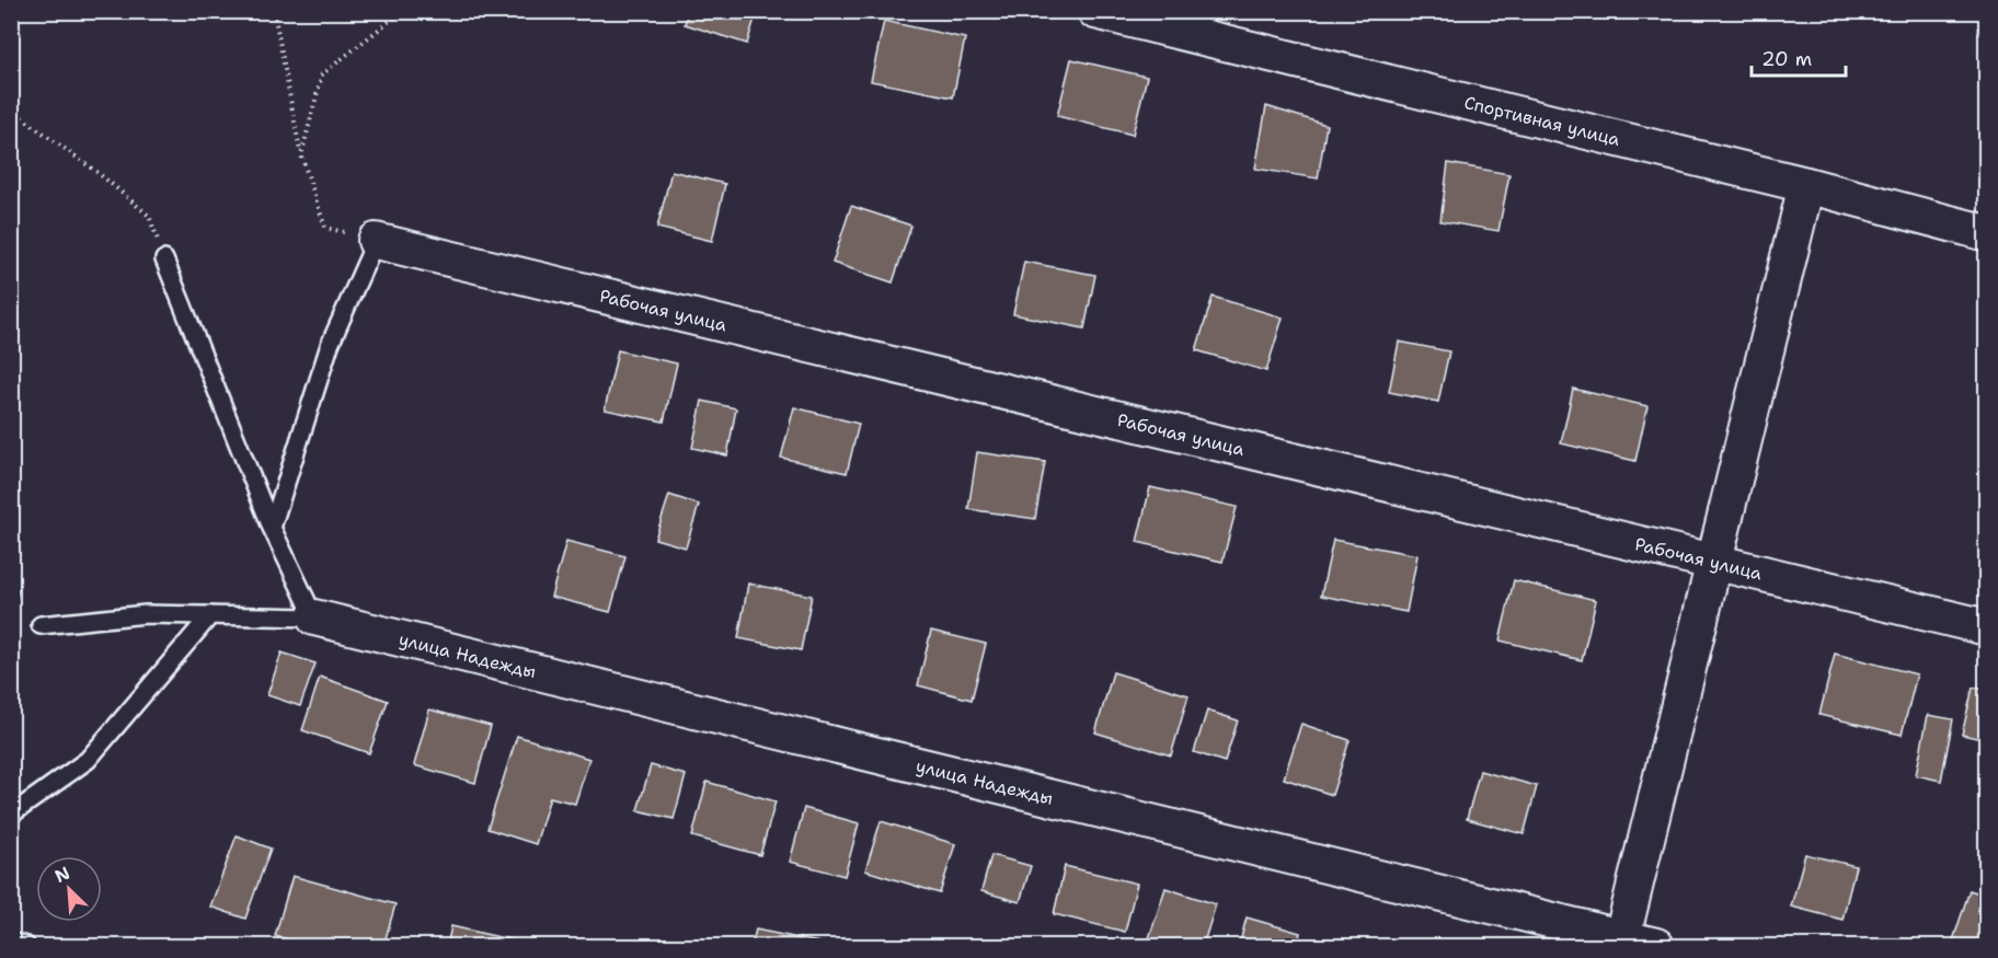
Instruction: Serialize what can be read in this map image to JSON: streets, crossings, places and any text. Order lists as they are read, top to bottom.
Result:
{
  "streets": {
    "street": ["Спортивная улица", "Рабочая улица", "улица Надежды"]
  },
  "scale_bar": "20 m",
  "north": "top left"
}
